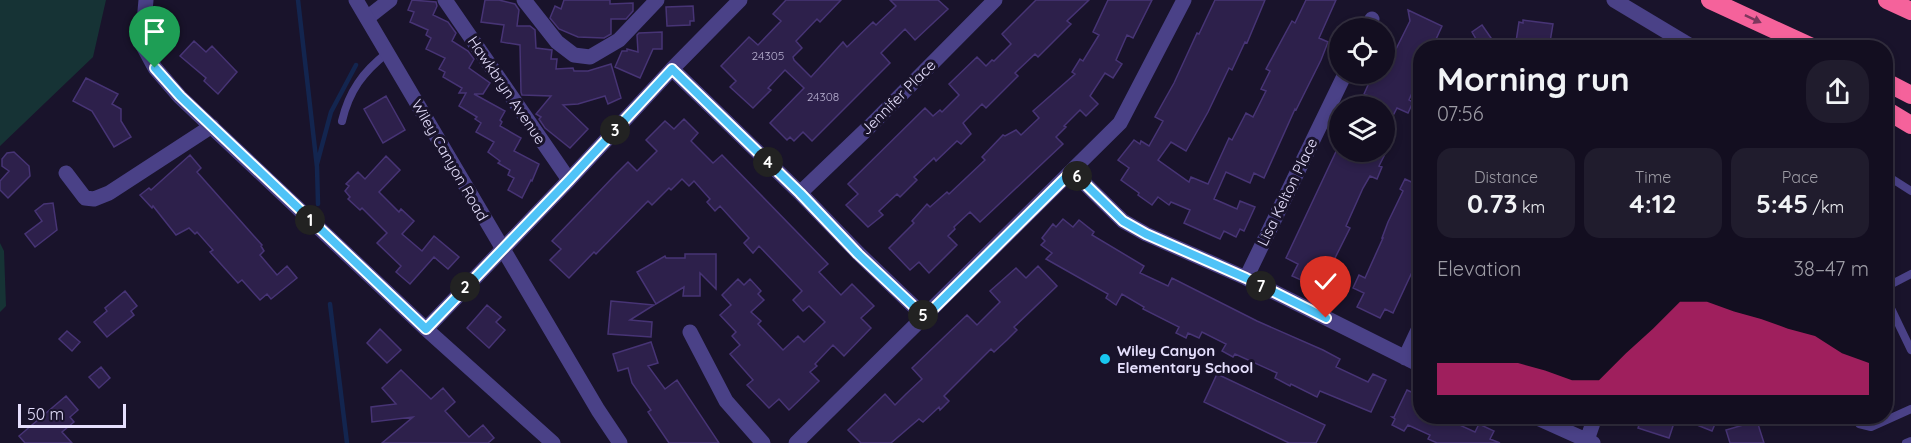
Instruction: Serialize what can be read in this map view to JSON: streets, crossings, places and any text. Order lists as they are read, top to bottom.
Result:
{
  "streets": {
    "street": [
      "Hawkbryn Avenue",
      "Jennifer Place",
      "Wiley Canyon Road",
      "Lisa Kelton Place"
    ]
  },
  "places": ["Wiley Canyon Elementary School"],
  "house_numbers": ["24305", "24308"],
  "scale_bar": "50 m",
  "page": {
    "heading": ["Morning run", "07:56"],
    "pins": [
      "3",
      "4",
      "6",
      "1",
      "7",
      "2",
      "5"
    ],
    "stats": [
      ["Distance", "0.73 km"],
      ["Time", "4:12"],
      ["Pace", "5:45 /km"]
    ],
    "chart": ["Elevation", "38–47 m"],
    "scale": "50 m"
  }
}
